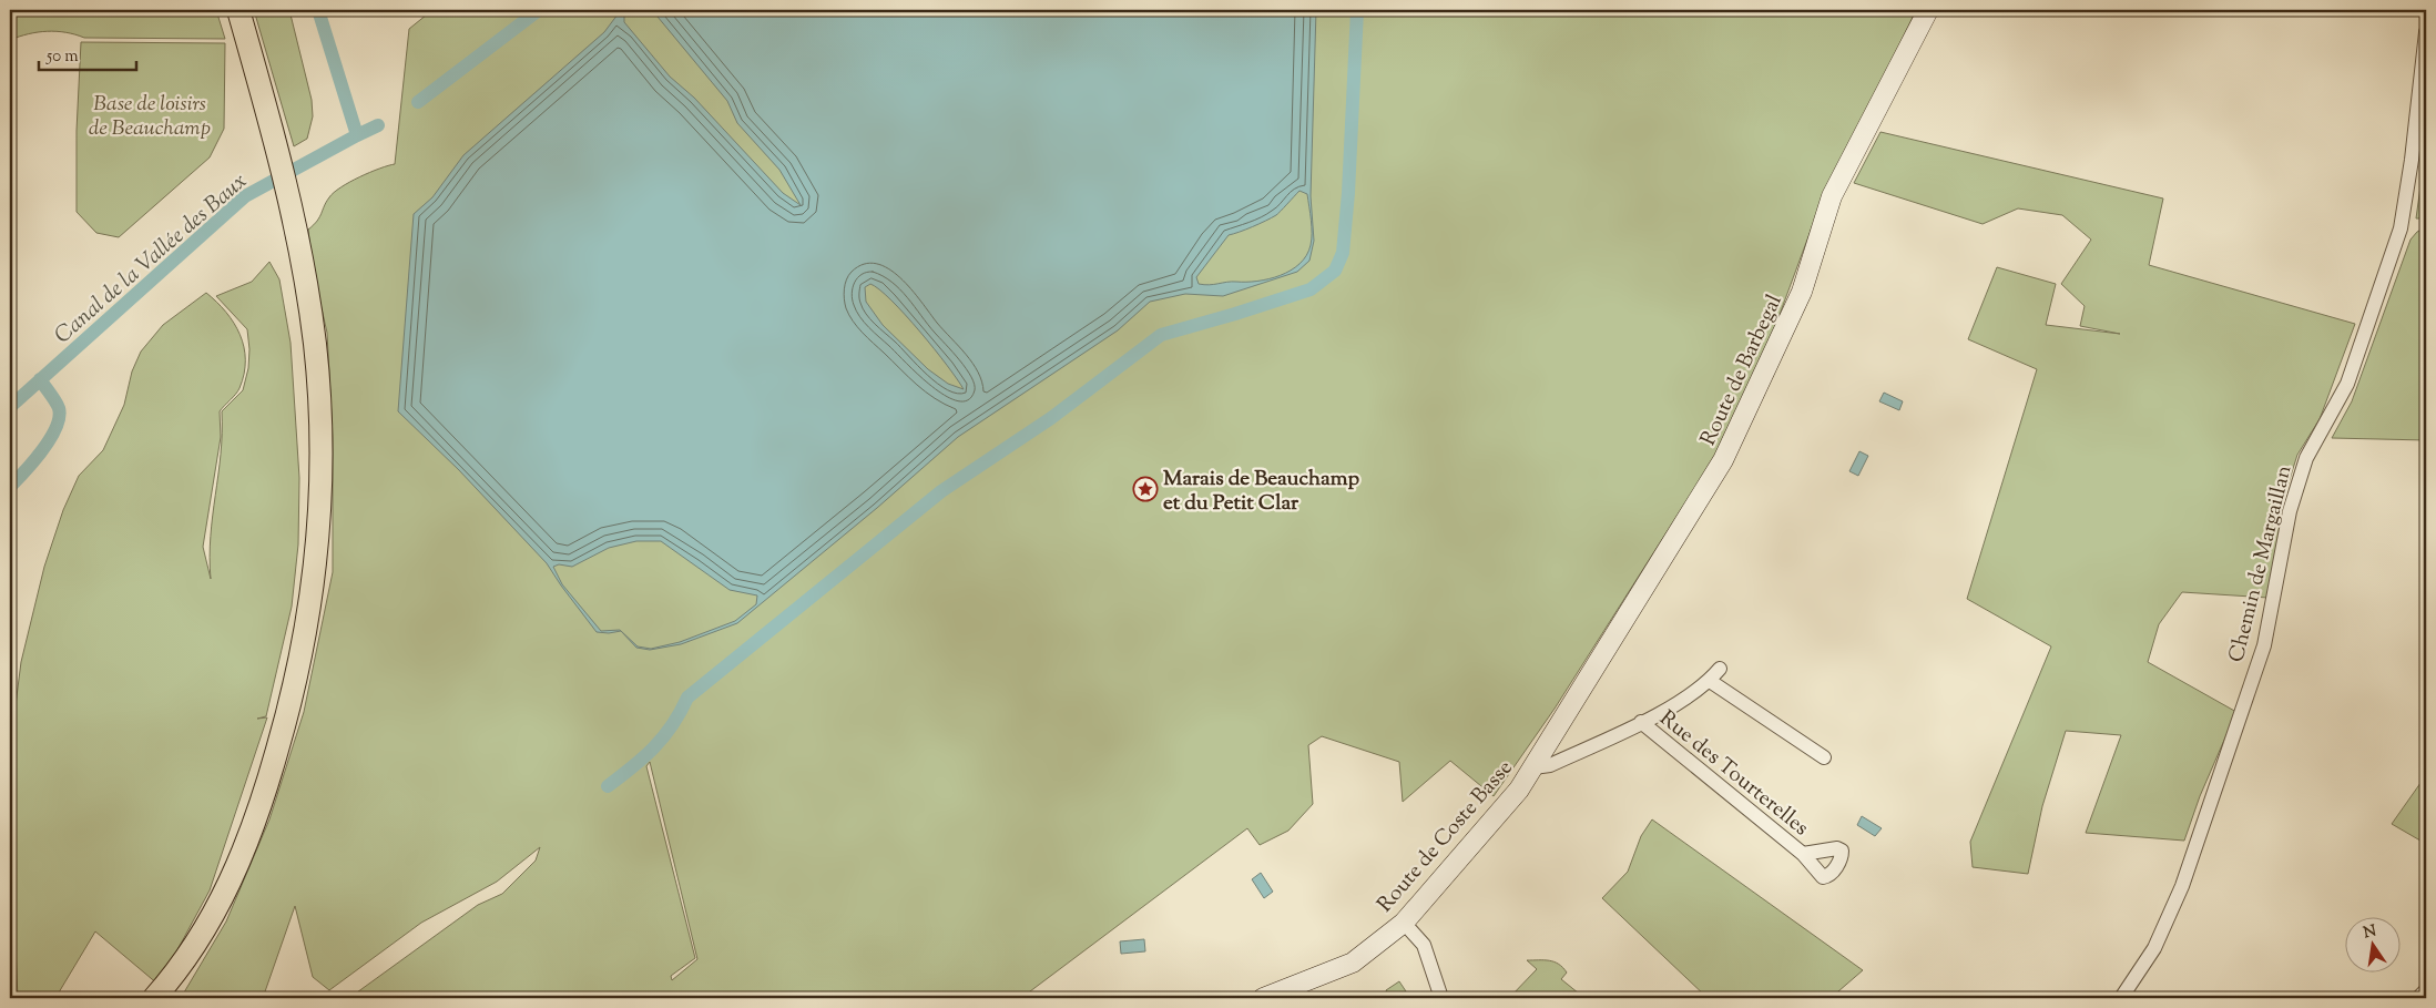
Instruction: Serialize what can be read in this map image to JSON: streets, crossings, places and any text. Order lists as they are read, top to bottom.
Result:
{
  "streets": {
    "street": [
      "Route de Barbegal",
      "Chemin de Margaillan",
      "Rue des Tourterelles",
      "Route de Coste Basse"
    ]
  },
  "crossings": [
    ["Route de Barbegal", "Route de Coste Basse"]
  ],
  "water": ["Canal de la Vallée des Baux"],
  "parks": ["Base de loisirs de Beauchamp"],
  "places": {
    "place": ["Marais de Beauchamp et du Petit Clar"]
  },
  "scale_bar": "50 m",
  "north": "top"
}
